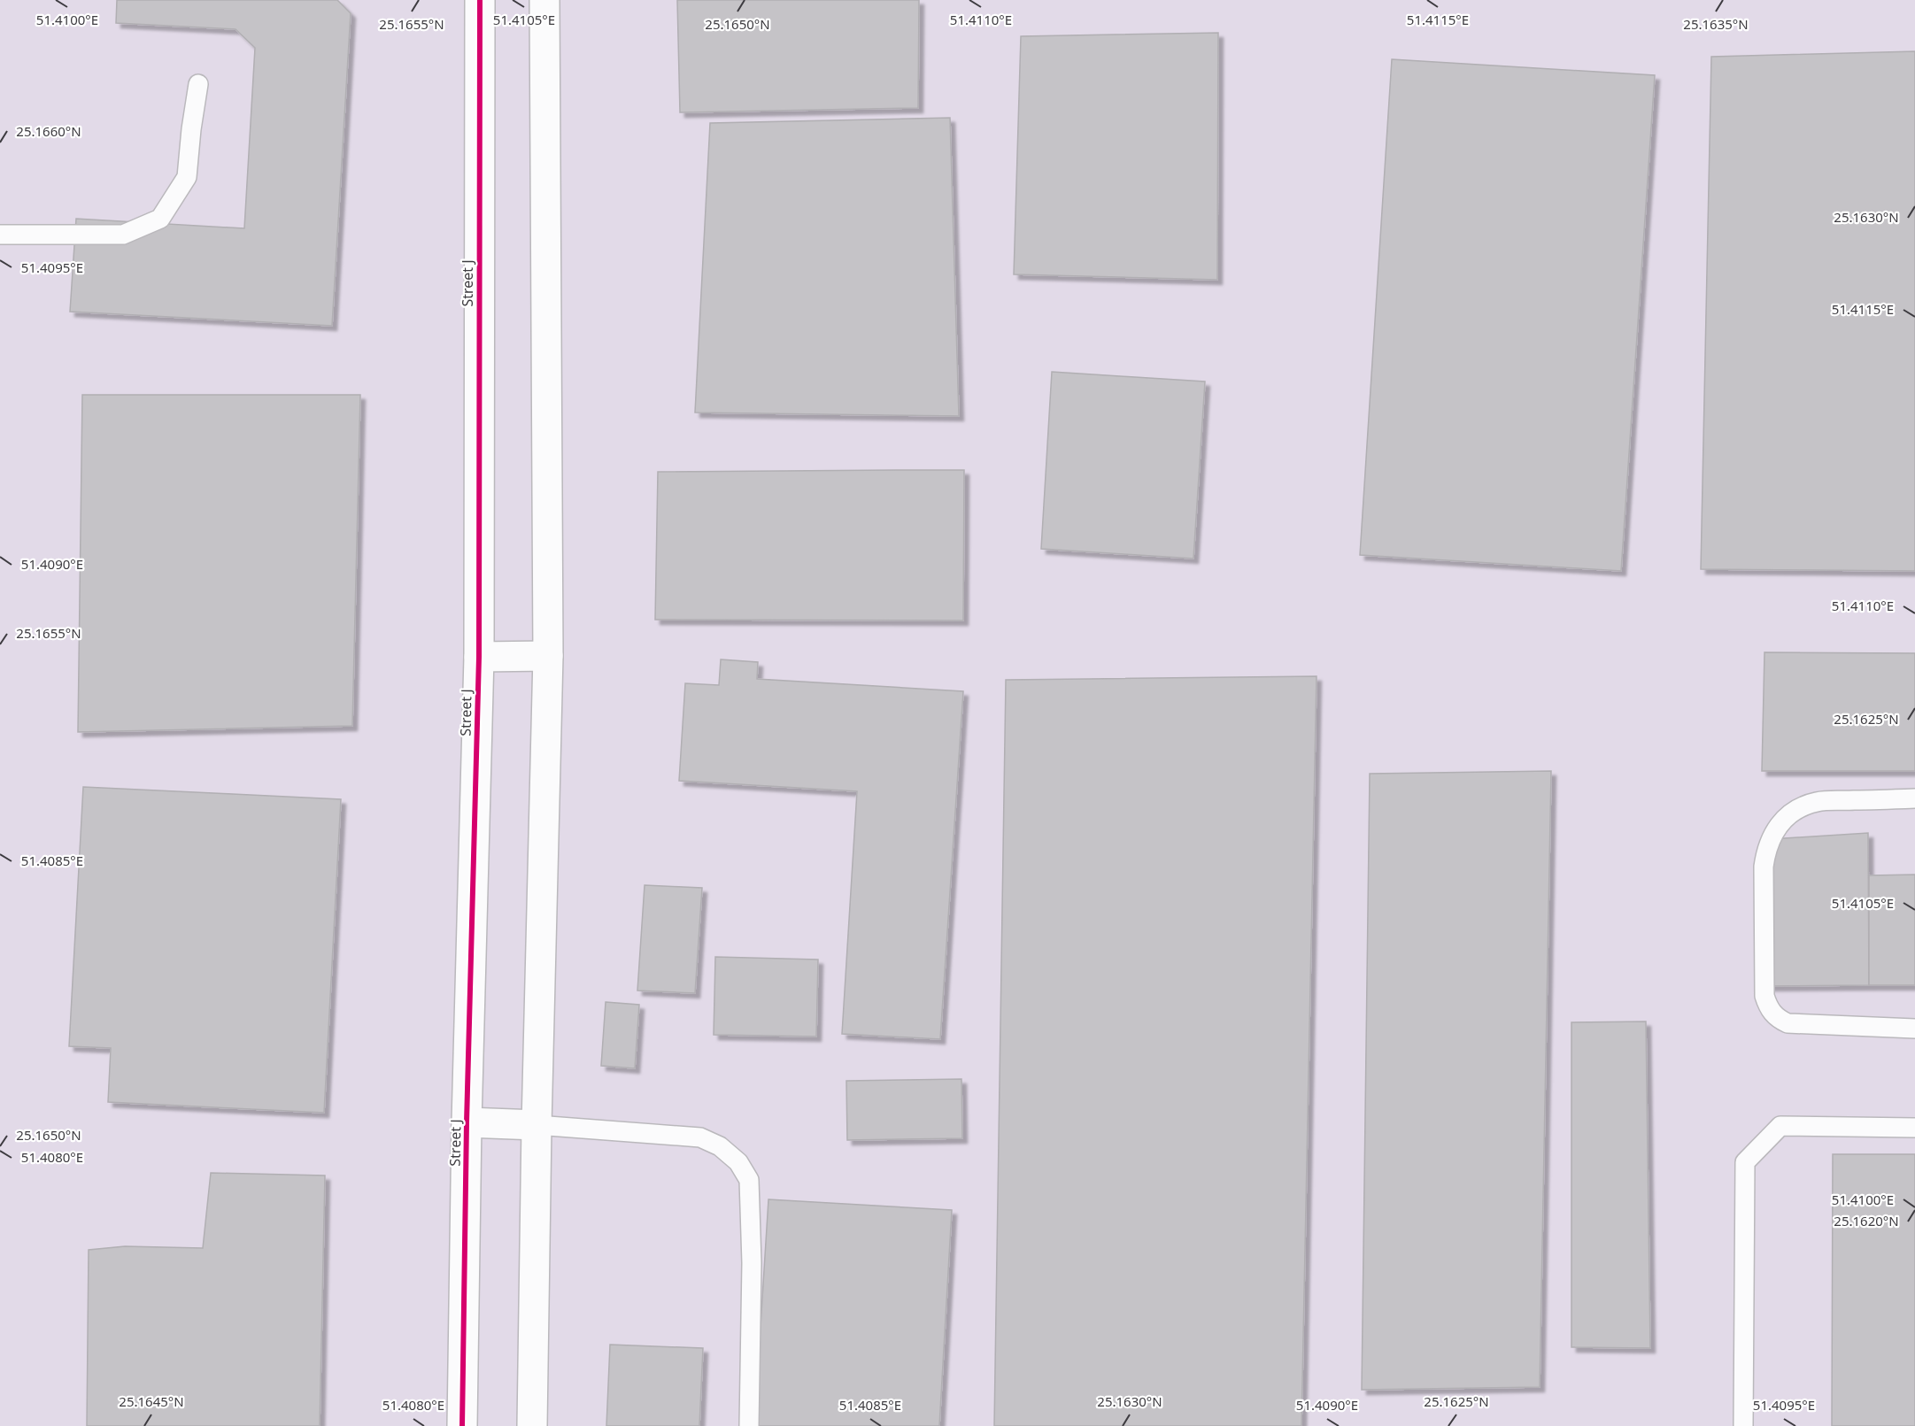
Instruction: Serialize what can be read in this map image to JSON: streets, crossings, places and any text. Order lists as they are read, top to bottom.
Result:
{
  "streets": {
    "street": ["Street J"]
  },
  "coordinates": [
    "51.4100°E",
    "51.4105°E",
    "51.4110°E",
    "51.4115°E",
    "25.1655°N",
    "25.1650°N",
    "25.1635°N",
    "25.1660°N",
    "25.1630°N",
    "51.4095°E",
    "51.4090°E",
    "25.1625°N",
    "51.4085°E",
    "51.4080°E",
    "25.1620°N",
    "25.1645°N"
  ]
}
